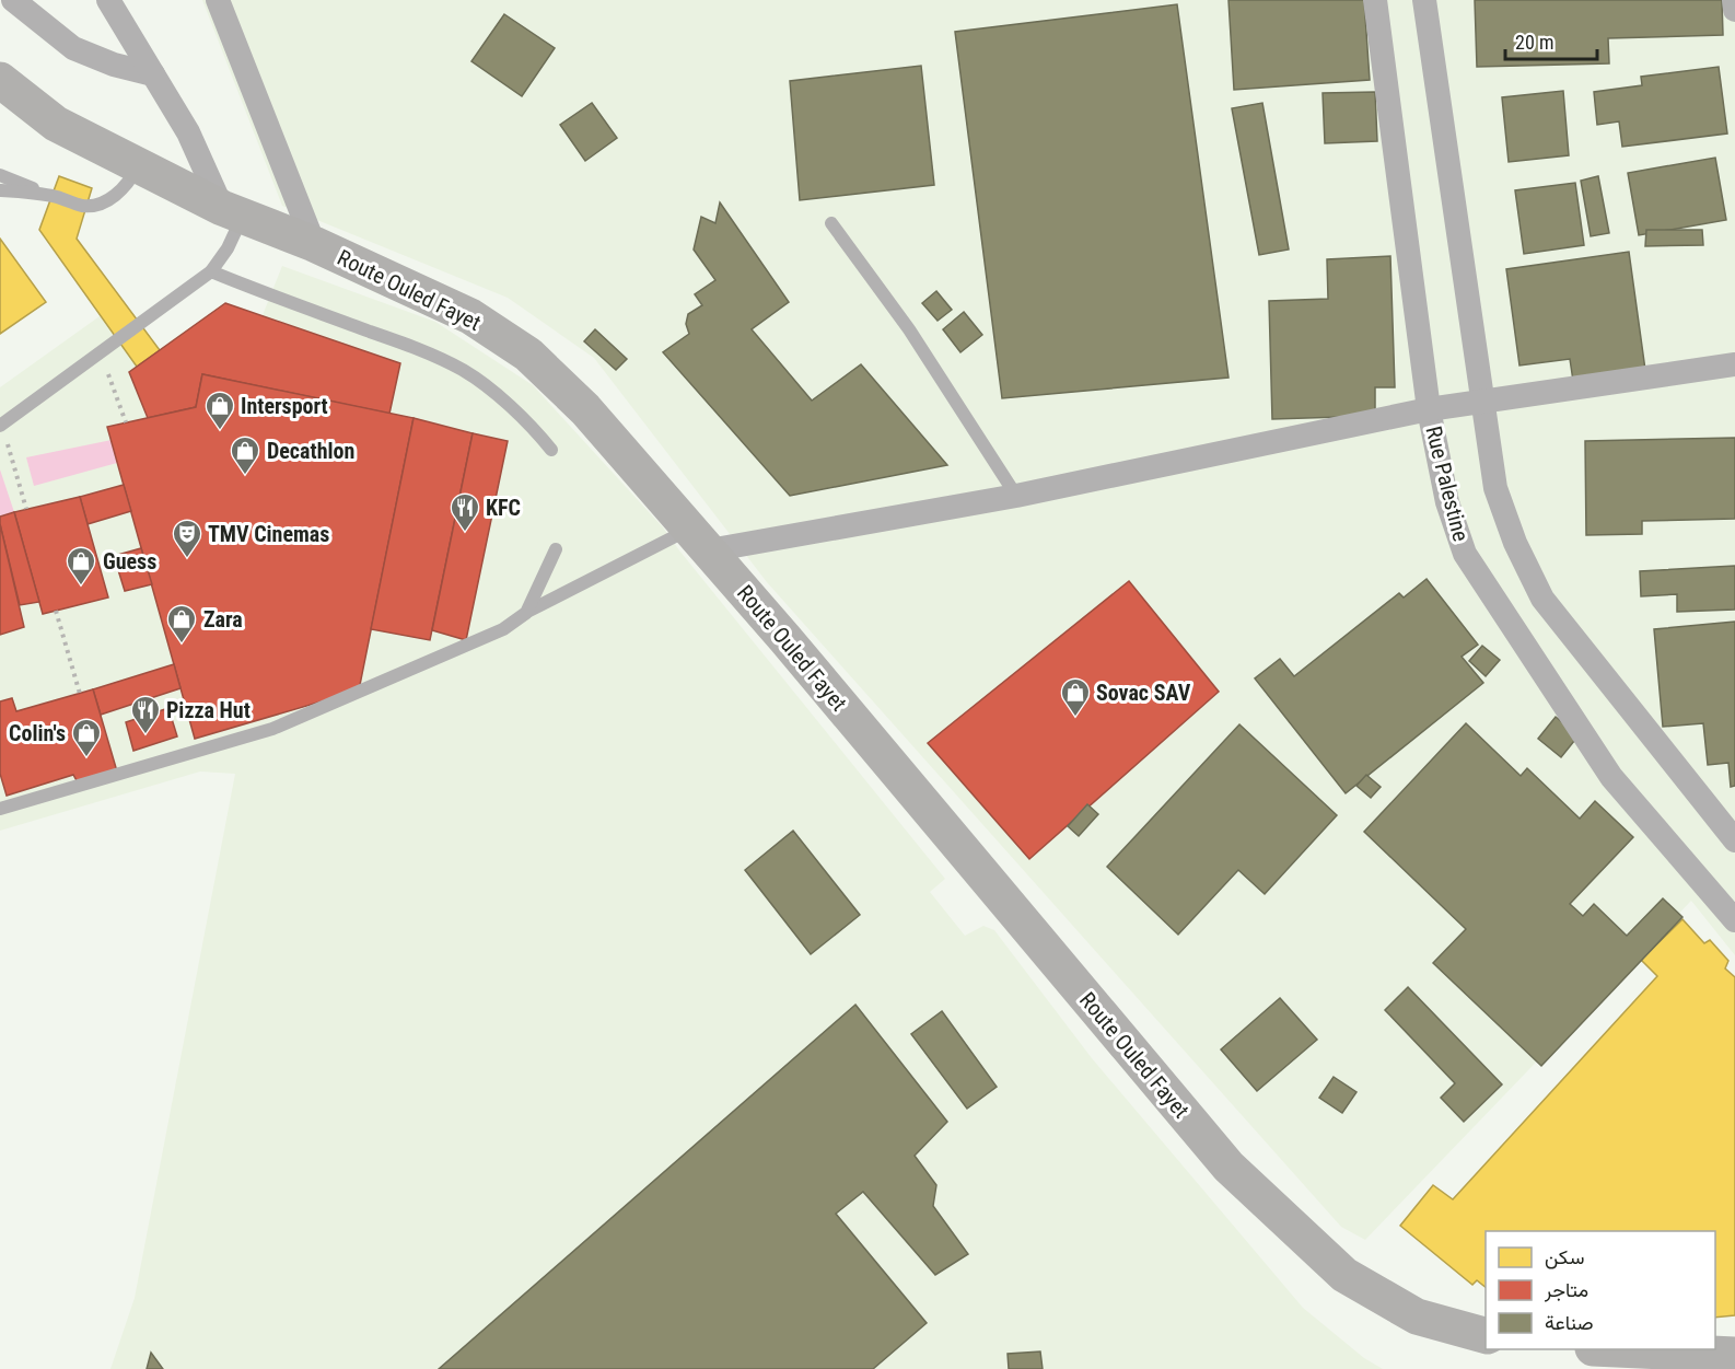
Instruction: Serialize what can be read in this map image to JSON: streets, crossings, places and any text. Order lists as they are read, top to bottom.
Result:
{
  "streets": {
    "main road": ["Route Ouled Fayet"],
    "street": ["Rue Palestine"]
  },
  "places": {
    "shop": [
      "Intersport",
      "Decathlon",
      "Guess",
      "Zara",
      "Sovac SAV",
      "Colin's"
    ],
    "restaurant": ["KFC", "Pizza Hut"],
    "theatre": ["TMV Cinemas"]
  },
  "legend": ["سكن", "متاجر", "صناعة"],
  "scale_bar": "20 m"
}
